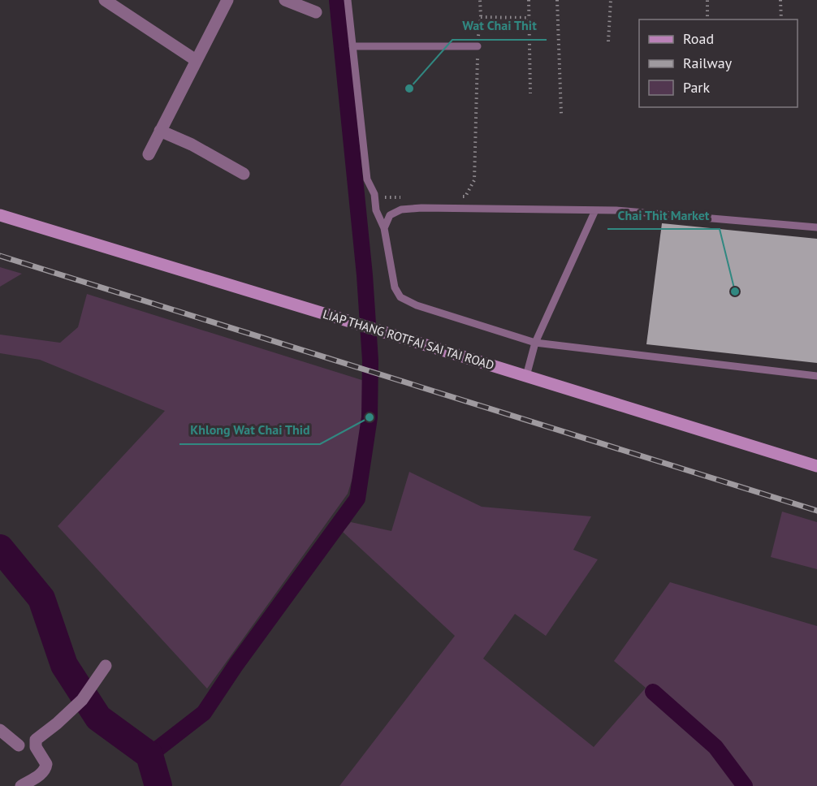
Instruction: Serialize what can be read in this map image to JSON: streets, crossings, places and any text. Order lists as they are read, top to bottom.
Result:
{
  "streets": {
    "main road": ["LIAP THANG ROTFAI SAI TAI ROAD"]
  },
  "places": ["Wat Chai Thit", "Chai Thit Market", "Khlong Wat Chai Thid"],
  "legend": ["Road", "Railway", "Park"]
}
